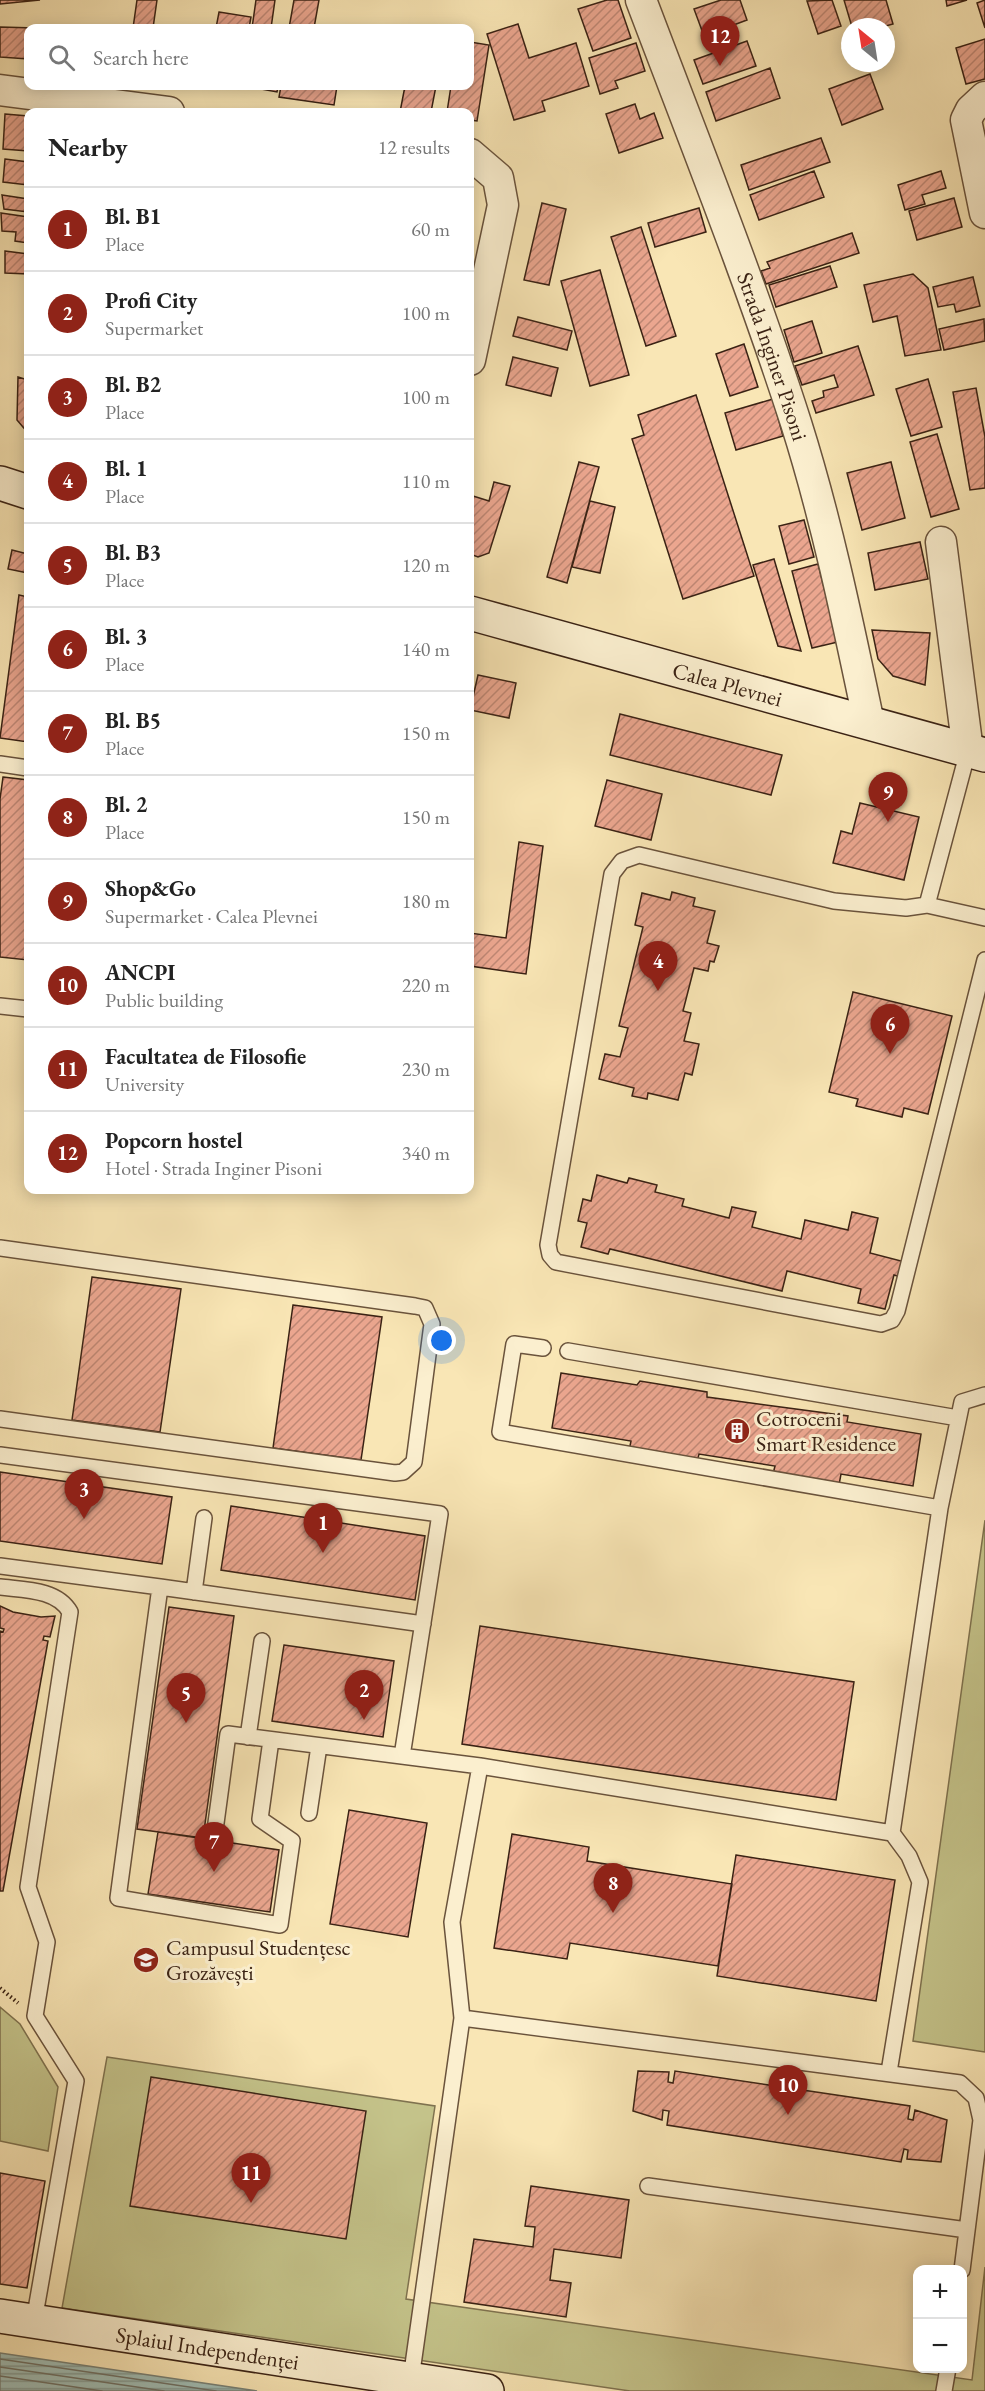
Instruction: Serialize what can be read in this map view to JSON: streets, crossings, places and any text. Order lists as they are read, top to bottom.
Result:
{
  "streets": {
    "main road": ["Calea Plevnei", "Splaiul Independenței"],
    "street": ["Strada Inginer Pisoni"]
  },
  "crossings": [
    ["Strada Inginer Pisoni", "Calea Plevnei"]
  ],
  "places": {
    "building": ["Cotroceni Smart Residence"],
    "school or university": ["Campusul Studențesc Grozăvești"]
  },
  "north": "top left",
  "page": {
    "pins": [
      "12",
      "9",
      "4",
      "6",
      "3",
      "1",
      "2",
      "5",
      "7",
      "8",
      "10",
      "11"
    ],
    "search": "Search here",
    "heading": ["Nearby", "12 results"],
    "list": [
      {
        "mark": "1",
        "name": "Bl. B1",
        "note": "Place",
        "value": "60 m"
      },
      {
        "mark": "2",
        "name": "Profi City",
        "note": "Supermarket",
        "value": "100 m"
      },
      {
        "mark": "3",
        "name": "Bl. B2",
        "note": "Place",
        "value": "100 m"
      },
      {
        "mark": "4",
        "name": "Bl. 1",
        "note": "Place",
        "value": "110 m"
      },
      {
        "mark": "5",
        "name": "Bl. B3",
        "note": "Place",
        "value": "120 m"
      },
      {
        "mark": "6",
        "name": "Bl. 3",
        "note": "Place",
        "value": "140 m"
      },
      {
        "mark": "7",
        "name": "Bl. B5",
        "note": "Place",
        "value": "150 m"
      },
      {
        "mark": "8",
        "name": "Bl. 2",
        "note": "Place",
        "value": "150 m"
      },
      {
        "mark": "9",
        "name": "Shop&Go",
        "note": "Supermarket · Calea Plevnei",
        "value": "180 m"
      },
      {
        "mark": "10",
        "name": "ANCPI",
        "note": "Public building",
        "value": "220 m"
      },
      {
        "mark": "11",
        "name": "Facultatea de Filosofie",
        "note": "University",
        "value": "230 m"
      },
      {
        "mark": "12",
        "name": "Popcorn hostel",
        "note": "Hotel · Strada Inginer Pisoni",
        "value": "340 m"
      }
    ],
    "map_buttons": ["+", "−"]
  }
}
